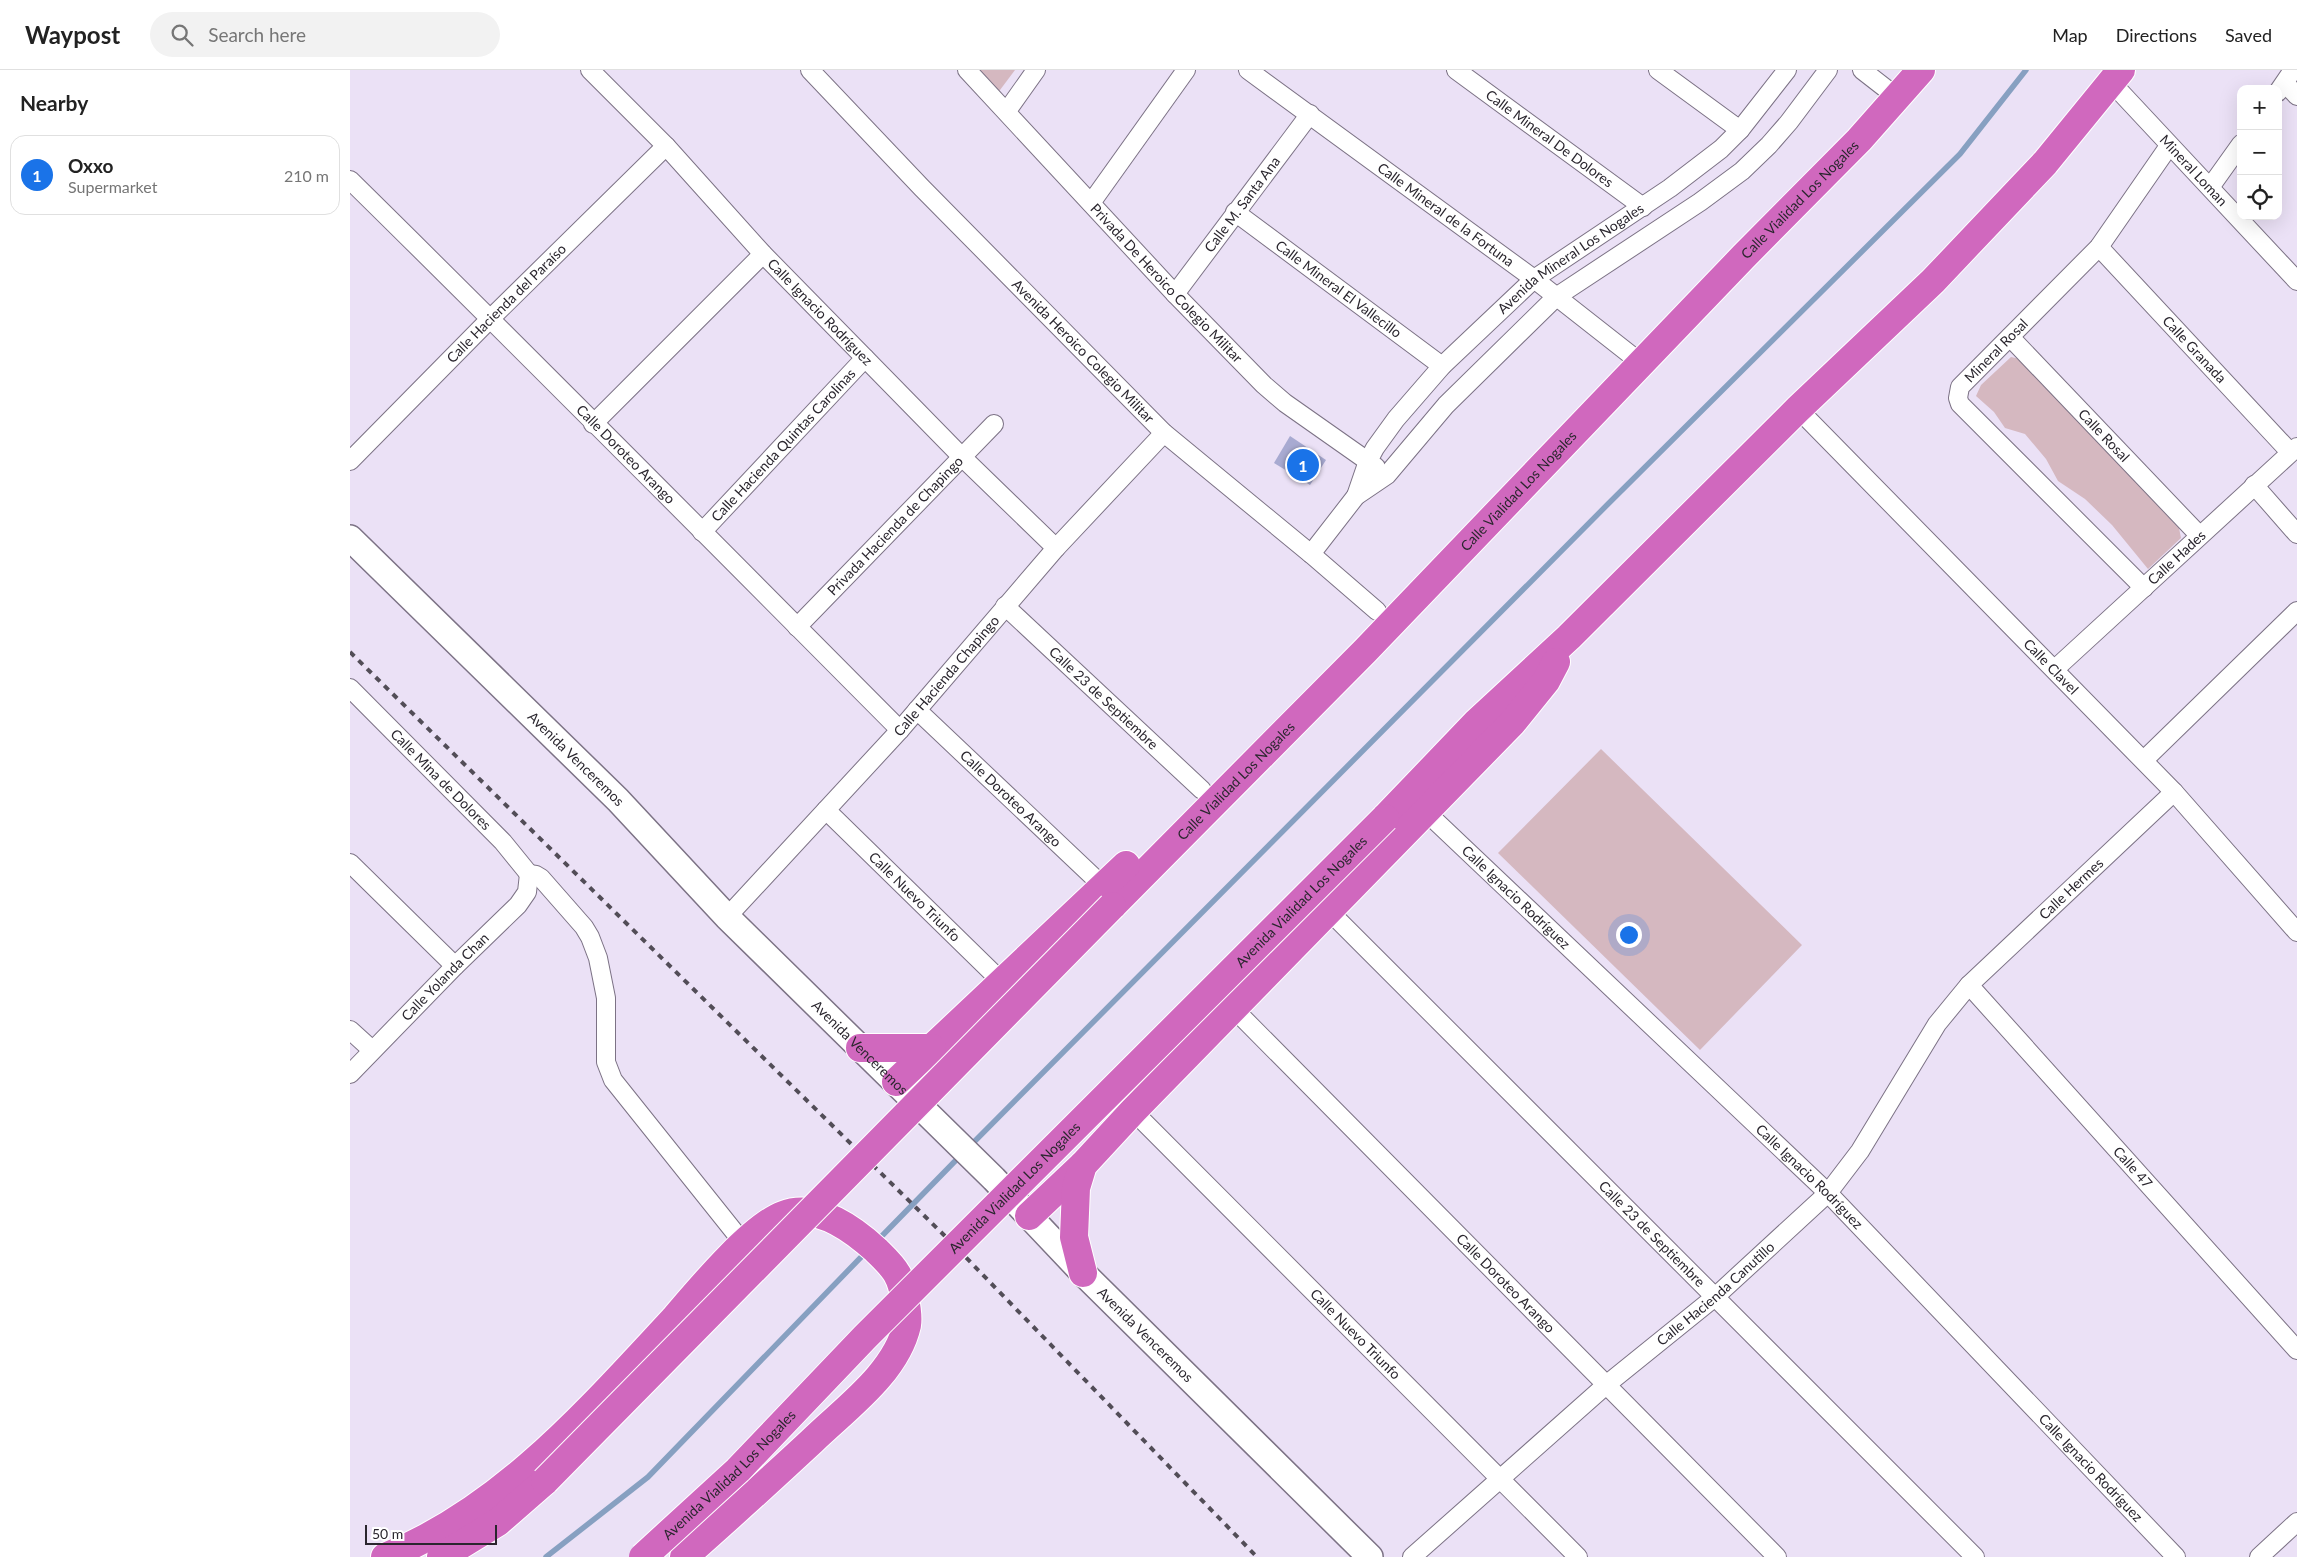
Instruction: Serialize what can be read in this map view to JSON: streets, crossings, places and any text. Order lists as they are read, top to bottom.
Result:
{
  "streets": {
    "highway": ["Calle Vialidad Los Nogales", "Avenida Vialidad Los Nogales"],
    "street": [
      "Calle Mineral De Dolores",
      "Mineral Loman",
      "Calle M. Santa Ana",
      "Calle Mineral de la Fortuna",
      "Avenida Mineral Los Nogales",
      "Privada De Heroico Colegio Militar",
      "Calle Mineral El Vallecillo",
      "Calle Hacienda del Paraíso",
      "Calle Ignacio Rodríguez",
      "Calle Granada",
      "Avenida Heroico Colegio Militar",
      "Mineral Rosal",
      "Calle Rosal",
      "Calle Hacienda Quintas Carolinas",
      "Calle Doroteo Arango",
      "Privada Hacienda de Chapingo",
      "Calle Hades",
      "Calle Clavel",
      "Calle Hacienda Chapingo",
      "Calle 23 de Septiembre",
      "Avenida Venceremos",
      "Calle Mina de Dolores",
      "Calle Hermes",
      "Calle Nuevo Triunfo",
      "Calle Yolanda Chan",
      "Calle 47",
      "Calle Hacienda Canutillo"
    ]
  },
  "crossings": [
    ["Calle Mineral De Dolores", "Avenida Mineral Los Nogales"],
    ["Mineral Loman", "Mineral Rosal"],
    ["Calle Vialidad Los Nogales", "Calle Mineral de la Fortuna"],
    ["Calle Vialidad Los Nogales", "Calle Doroteo Arango"],
    ["Calle M. Santa Ana", "Calle Mineral de la Fortuna"],
    ["Calle M. Santa Ana", "Privada De Heroico Colegio Militar"],
    ["Calle M. Santa Ana", "Calle Mineral El Vallecillo"],
    ["Calle Mineral de la Fortuna", "Avenida Mineral Los Nogales"],
    ["Avenida Mineral Los Nogales", "Privada De Heroico Colegio Militar"],
    ["Avenida Mineral Los Nogales", "Calle Mineral El Vallecillo"],
    ["Calle Hacienda del Paraíso", "Calle Ignacio Rodríguez"],
    ["Calle Hacienda del Paraíso", "Calle Doroteo Arango"],
    ["Calle Ignacio Rodríguez", "Calle Hacienda Quintas Carolinas"],
    ["Calle Ignacio Rodríguez", "Privada Hacienda de Chapingo"],
    ["Calle Ignacio Rodríguez", "Calle Hacienda Chapingo"],
    ["Calle Ignacio Rodríguez", "Calle Hacienda Canutillo"],
    ["Calle Granada", "Mineral Rosal"],
    ["Calle Granada", "Calle Hades"],
    ["Avenida Heroico Colegio Militar", "Calle Hacienda Chapingo"],
    ["Mineral Rosal", "Calle Rosal"],
    ["Mineral Rosal", "Calle Hades"],
    ["Calle Rosal", "Calle Hades"],
    ["Calle Hacienda Quintas Carolinas", "Calle Doroteo Arango"],
    ["Calle Doroteo Arango", "Privada Hacienda de Chapingo"],
    ["Calle Doroteo Arango", "Calle Hacienda Chapingo"],
    ["Calle Doroteo Arango", "Calle Hacienda Canutillo"],
    ["Calle Hades", "Calle Clavel"],
    ["Calle Clavel", "Calle Hermes"],
    ["Calle Hacienda Chapingo", "Calle 23 de Septiembre"],
    ["Calle Hacienda Chapingo", "Avenida Venceremos"],
    ["Calle Hacienda Chapingo", "Calle Nuevo Triunfo"],
    ["Calle 23 de Septiembre", "Calle Hacienda Canutillo"],
    ["Calle Mina de Dolores", "Calle Yolanda Chan"],
    ["Calle Hermes", "Calle 47"],
    ["Calle Hermes", "Calle Hacienda Canutillo"],
    ["Calle Nuevo Triunfo", "Calle Hacienda Canutillo"],
    ["Calle 47", "Calle Hacienda Canutillo"]
  ],
  "scale_bar": "50 m",
  "page": {
    "header": "Waypost",
    "search": "Search here",
    "nav": ["Map", "Directions", "Saved"],
    "heading": "Nearby",
    "map_buttons": ["+", "−"],
    "list": [
      {
        "mark": "1",
        "name": "Oxxo",
        "note": "Supermarket",
        "value": "210 m"
      }
    ],
    "pins": "1",
    "scale": "50 m"
  }
}
